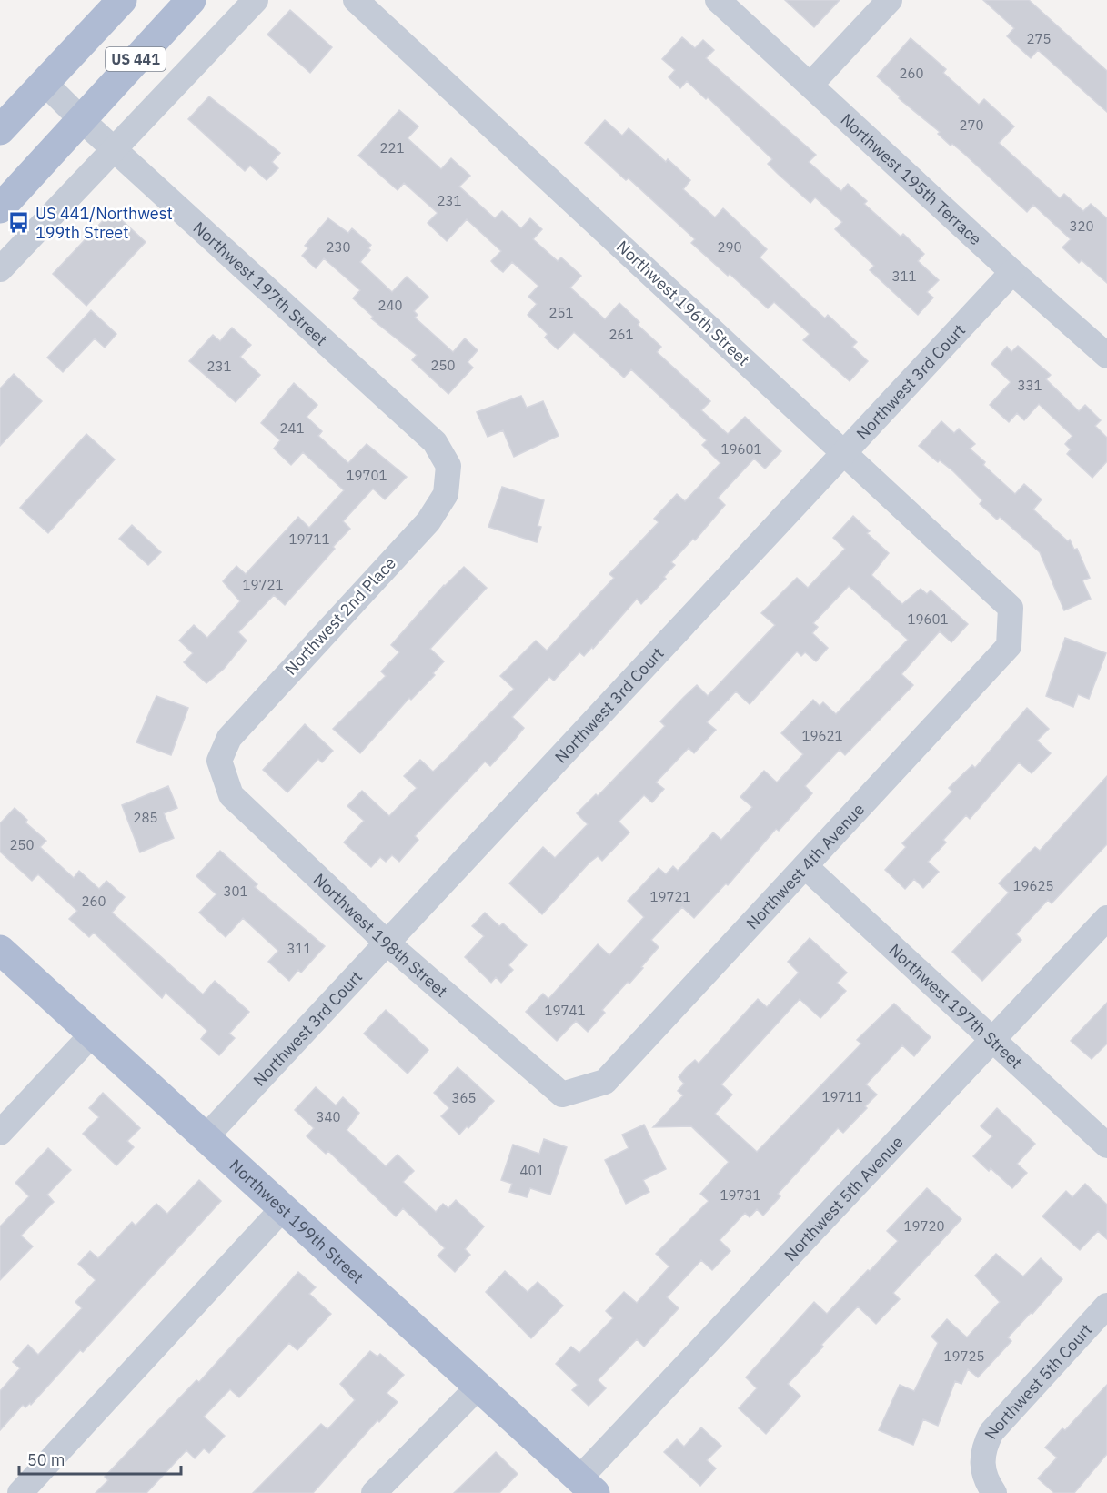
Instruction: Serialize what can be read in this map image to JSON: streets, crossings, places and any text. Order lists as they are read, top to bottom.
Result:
{
  "streets": {
    "main road": ["US 441", "Northwest 199th Street"],
    "street": [
      "Northwest 195th Terrace",
      "Northwest 197th Street",
      "Northwest 196th Street",
      "Northwest 3rd Court",
      "Northwest 2nd Place",
      "Northwest 4th Avenue",
      "Northwest 198th Street",
      "Northwest 5th Avenue",
      "Northwest 5th Court"
    ]
  },
  "crossings": [
    ["US 441", "Northwest 197th Street"],
    ["Northwest 195th Terrace", "Northwest 3rd Court"],
    ["Northwest 197th Street", "Northwest 2nd Place"],
    ["Northwest 197th Street", "Northwest 4th Avenue"],
    ["Northwest 197th Street", "Northwest 5th Avenue"],
    ["Northwest 196th Street", "Northwest 3rd Court"],
    ["Northwest 196th Street", "Northwest 4th Avenue"],
    ["Northwest 3rd Court", "Northwest 198th Street"],
    ["Northwest 3rd Court", "Northwest 199th Street"],
    ["Northwest 2nd Place", "Northwest 198th Street"],
    ["Northwest 4th Avenue", "Northwest 198th Street"],
    ["Northwest 5th Avenue", "Northwest 199th Street"]
  ],
  "places": {
    "bus stop": ["US 441/Northwest 199th Street"]
  },
  "house_numbers": [
    "275",
    "260",
    "270",
    "221",
    "231",
    "320",
    "230",
    "290",
    "311",
    "240",
    "251",
    "261",
    "250",
    "231",
    "331",
    "241",
    "19601",
    "19701",
    "19711",
    "19721",
    "19601",
    "19621",
    "285",
    "250",
    "19625",
    "301",
    "19721",
    "260",
    "311",
    "19741",
    "19711",
    "365",
    "340",
    "401",
    "19731",
    "19720",
    "19725"
  ],
  "scale_bar": "50 m"
}
